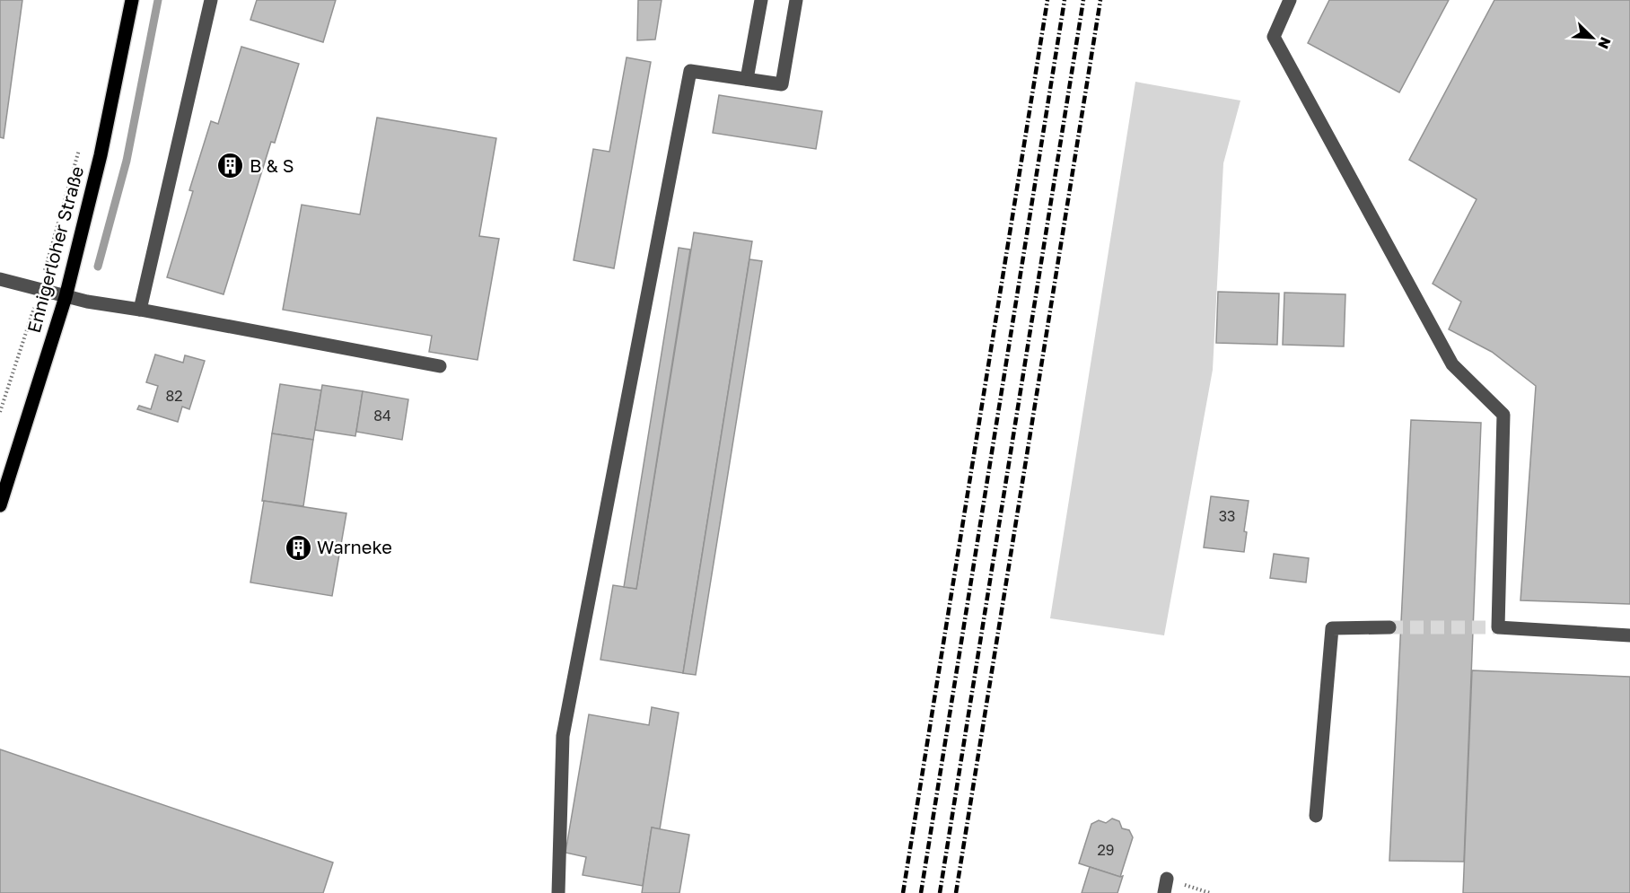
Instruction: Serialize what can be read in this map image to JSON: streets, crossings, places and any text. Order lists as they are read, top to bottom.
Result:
{
  "streets": {
    "main road": ["Ennigerloher Straße"]
  },
  "places": {
    "building": ["B & S", "Warneke"]
  },
  "house_numbers": [
    "82",
    "84",
    "33",
    "29"
  ],
  "north": "bottom right"
}
